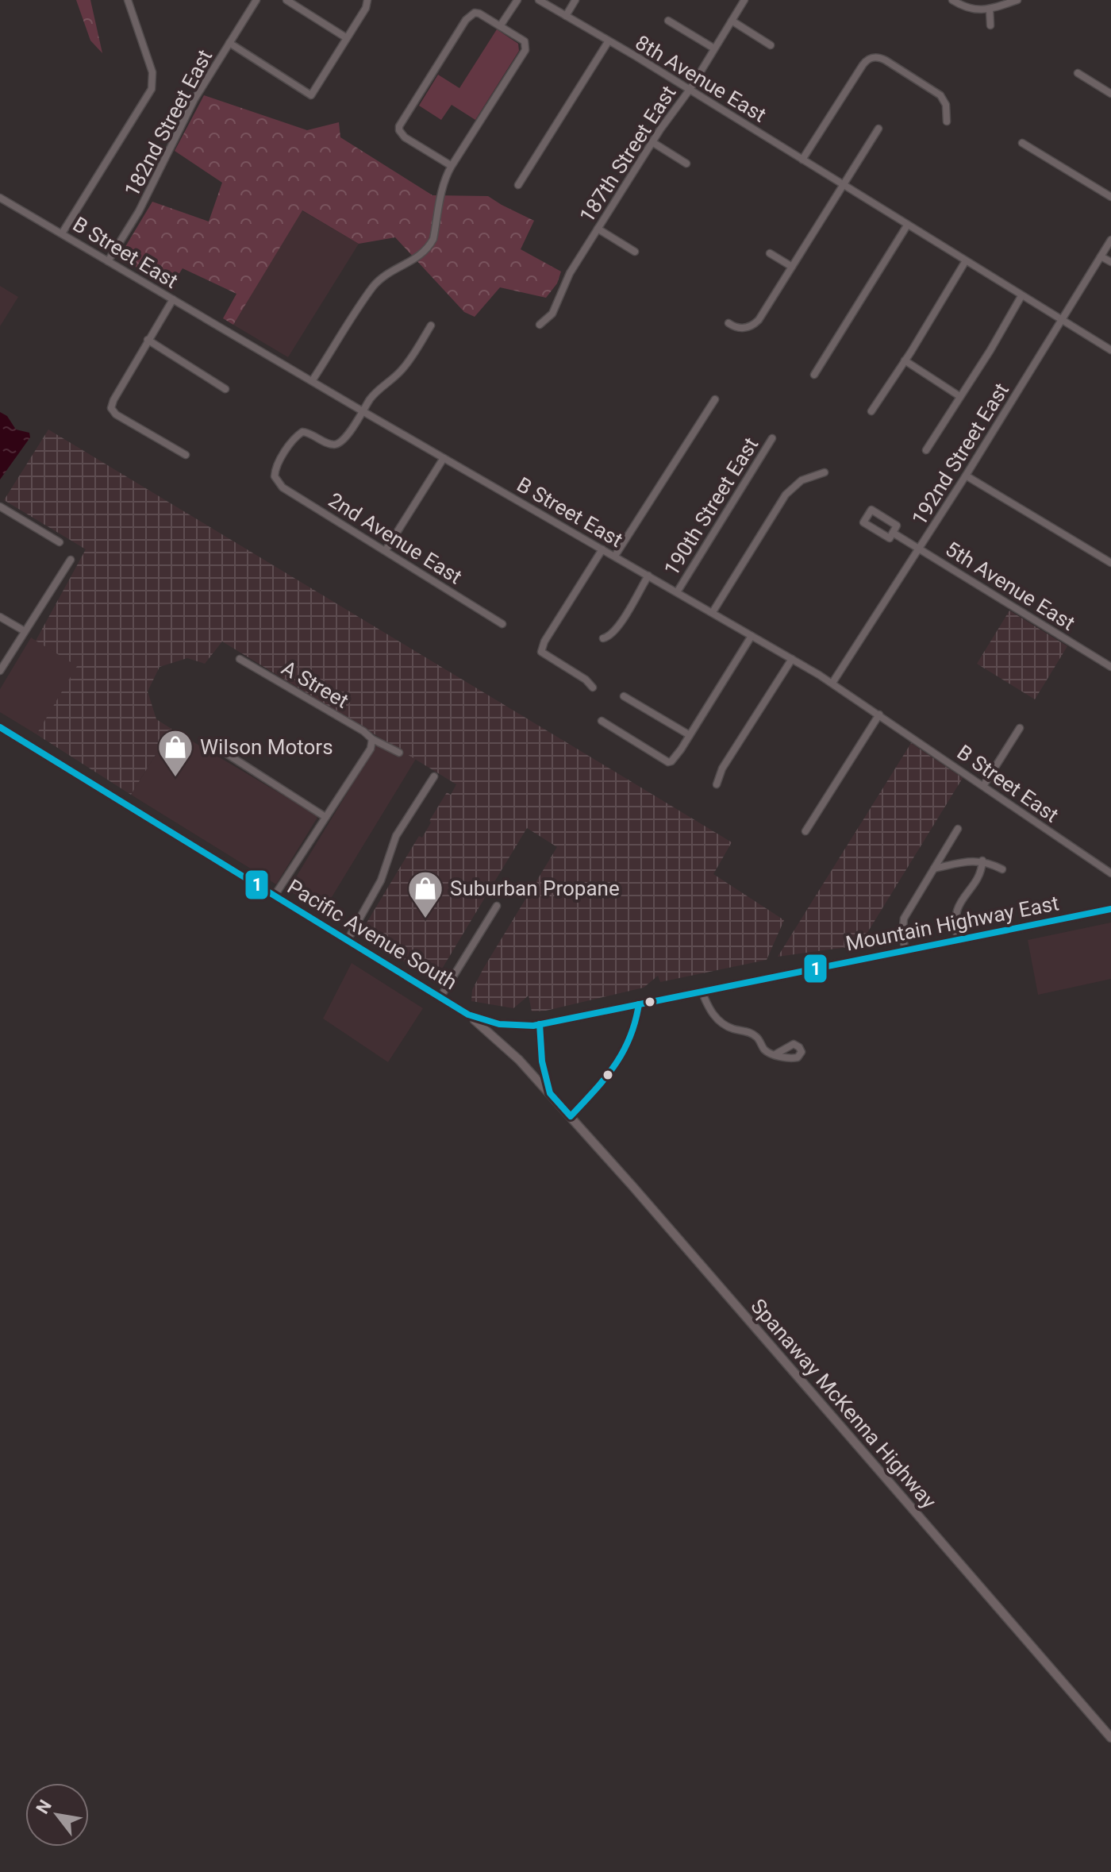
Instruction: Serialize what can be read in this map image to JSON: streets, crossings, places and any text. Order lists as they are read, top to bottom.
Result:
{
  "streets": {
    "main road": ["Mountain Highway East", "Pacific Avenue South", "Spanaway McKenna Highway"],
    "street": [
      "8th Avenue East",
      "182nd Street East",
      "187th Street East",
      "B Street East",
      "192nd Street East",
      "190th Street East",
      "2nd Avenue East",
      "5th Avenue East",
      "A Street"
    ]
  },
  "crossings": [
    ["8th Avenue East", "187th Street East"],
    ["8th Avenue East", "192nd Street East"],
    ["182nd Street East", "B Street East"],
    ["B Street East", "192nd Street East"],
    ["B Street East", "190th Street East"],
    ["B Street East", "2nd Avenue East"],
    ["192nd Street East", "5th Avenue East"],
    ["Mountain Highway East", "Pacific Avenue South"],
    ["Mountain Highway East", "Spanaway McKenna Highway"],
    ["Pacific Avenue South", "Spanaway McKenna Highway"]
  ],
  "places": {
    "shop": ["Wilson Motors", "Suburban Propane"]
  },
  "lines": ["transit line 1"],
  "north": "top left"
}
